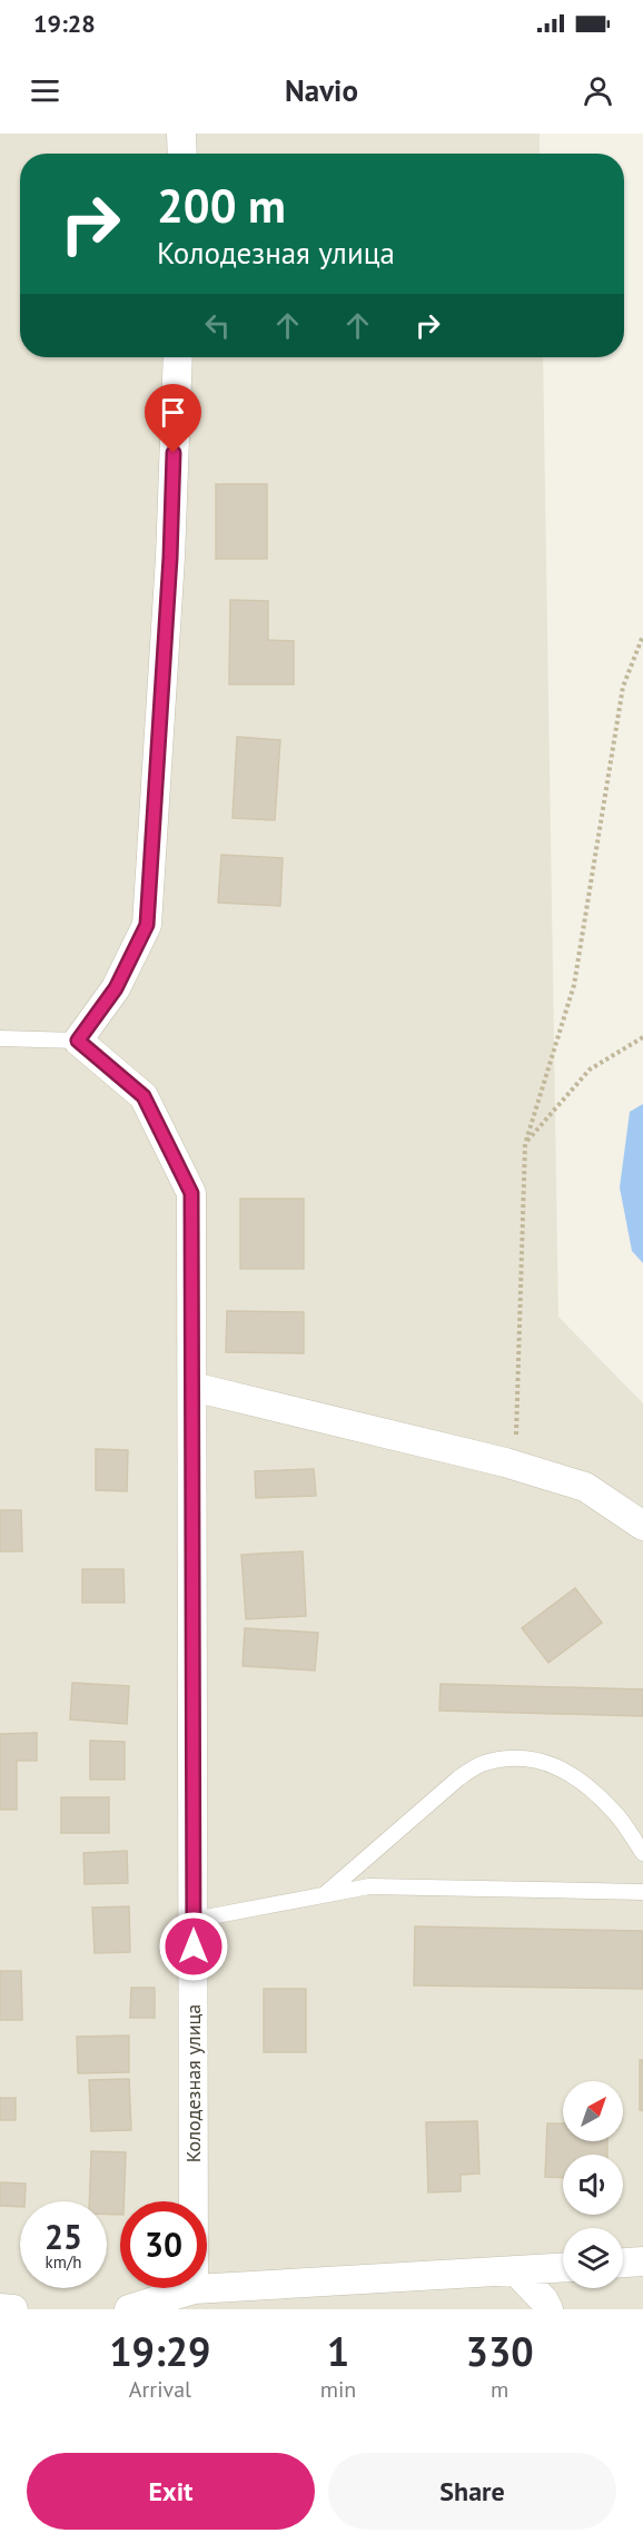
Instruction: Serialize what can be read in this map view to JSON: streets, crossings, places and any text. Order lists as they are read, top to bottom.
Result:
{
  "streets": {
    "street": ["Колодезная улица"]
  },
  "north": "top right",
  "page": {
    "status": "19:28",
    "header": "Navio",
    "turn": ["200 m", "Колодезная улица"],
    "speed": "25 km/h",
    "limit": "30",
    "eta": [
      "19:29",
      "Arrival",
      "1",
      "min",
      "330",
      "m"
    ],
    "buttons": ["Exit", "Share"]
  }
}
